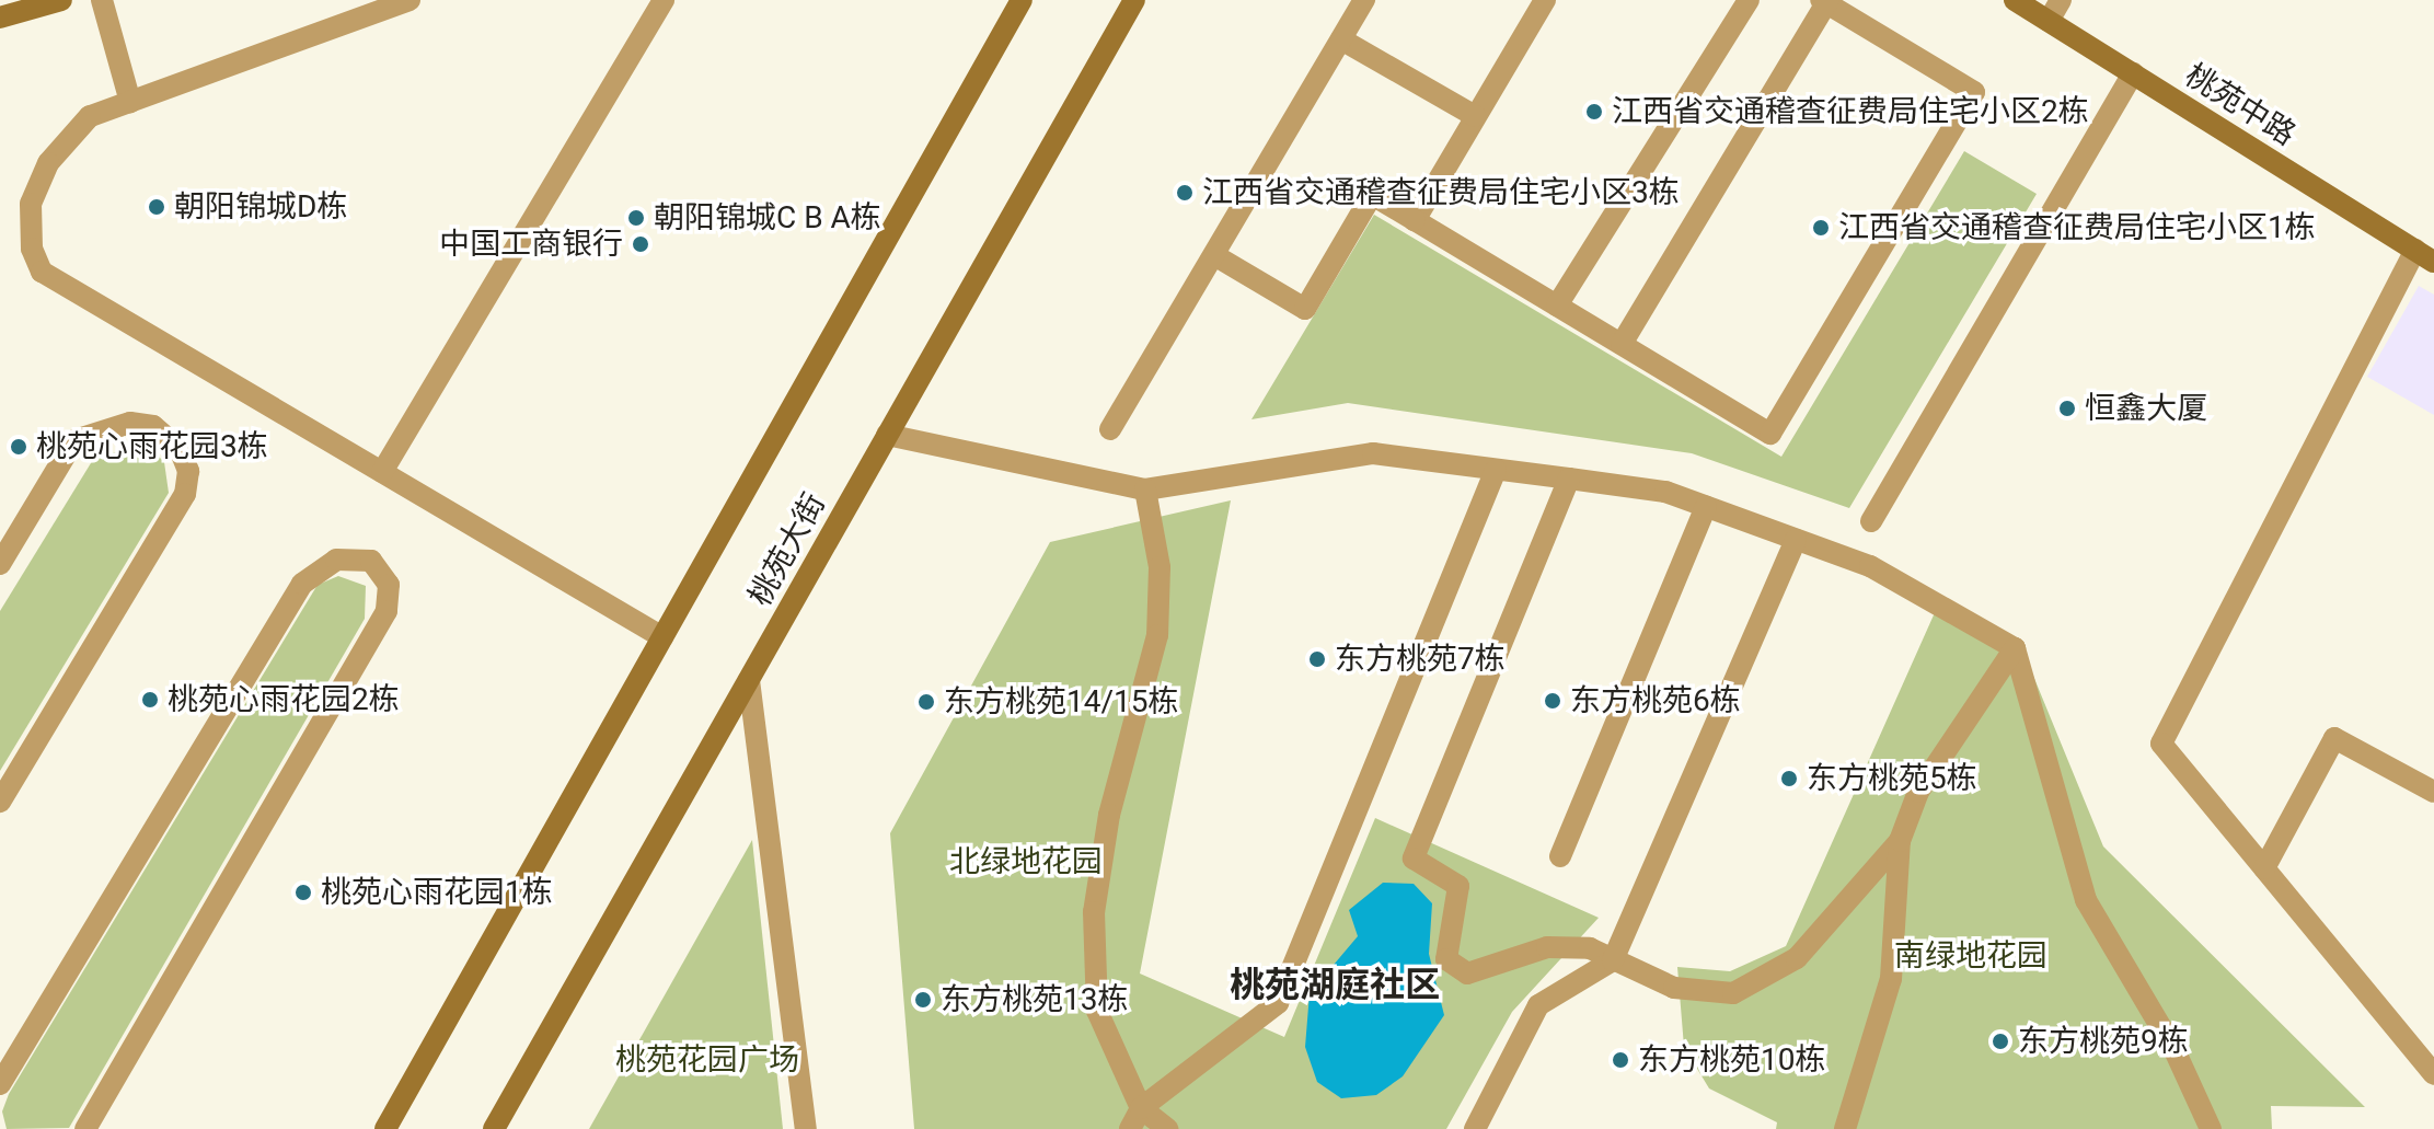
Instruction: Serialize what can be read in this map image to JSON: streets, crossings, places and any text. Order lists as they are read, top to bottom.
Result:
{
  "streets": {
    "main road": ["桃苑中路", "桃苑大街"]
  },
  "districts": ["桃苑湖庭社区"],
  "parks": ["北绿地花园", "南绿地花园", "桃苑花园广场"],
  "places": [
    "江西省交通稽查征费局住宅小区2栋",
    "江西省交通稽查征费局住宅小区3栋",
    "朝阳锦城D栋",
    "朝阳锦城C B A栋",
    "江西省交通稽查征费局住宅小区1栋",
    "中国工商银行",
    "恒鑫大厦",
    "桃苑心雨花园3栋",
    "东方桃苑7栋",
    "桃苑心雨花园2栋",
    "东方桃苑6栋",
    "东方桃苑14/15栋",
    "东方桃苑5栋",
    "桃苑心雨花园1栋",
    "东方桃苑13栋",
    "东方桃苑9栋",
    "东方桃苑10栋"
  ]
}
